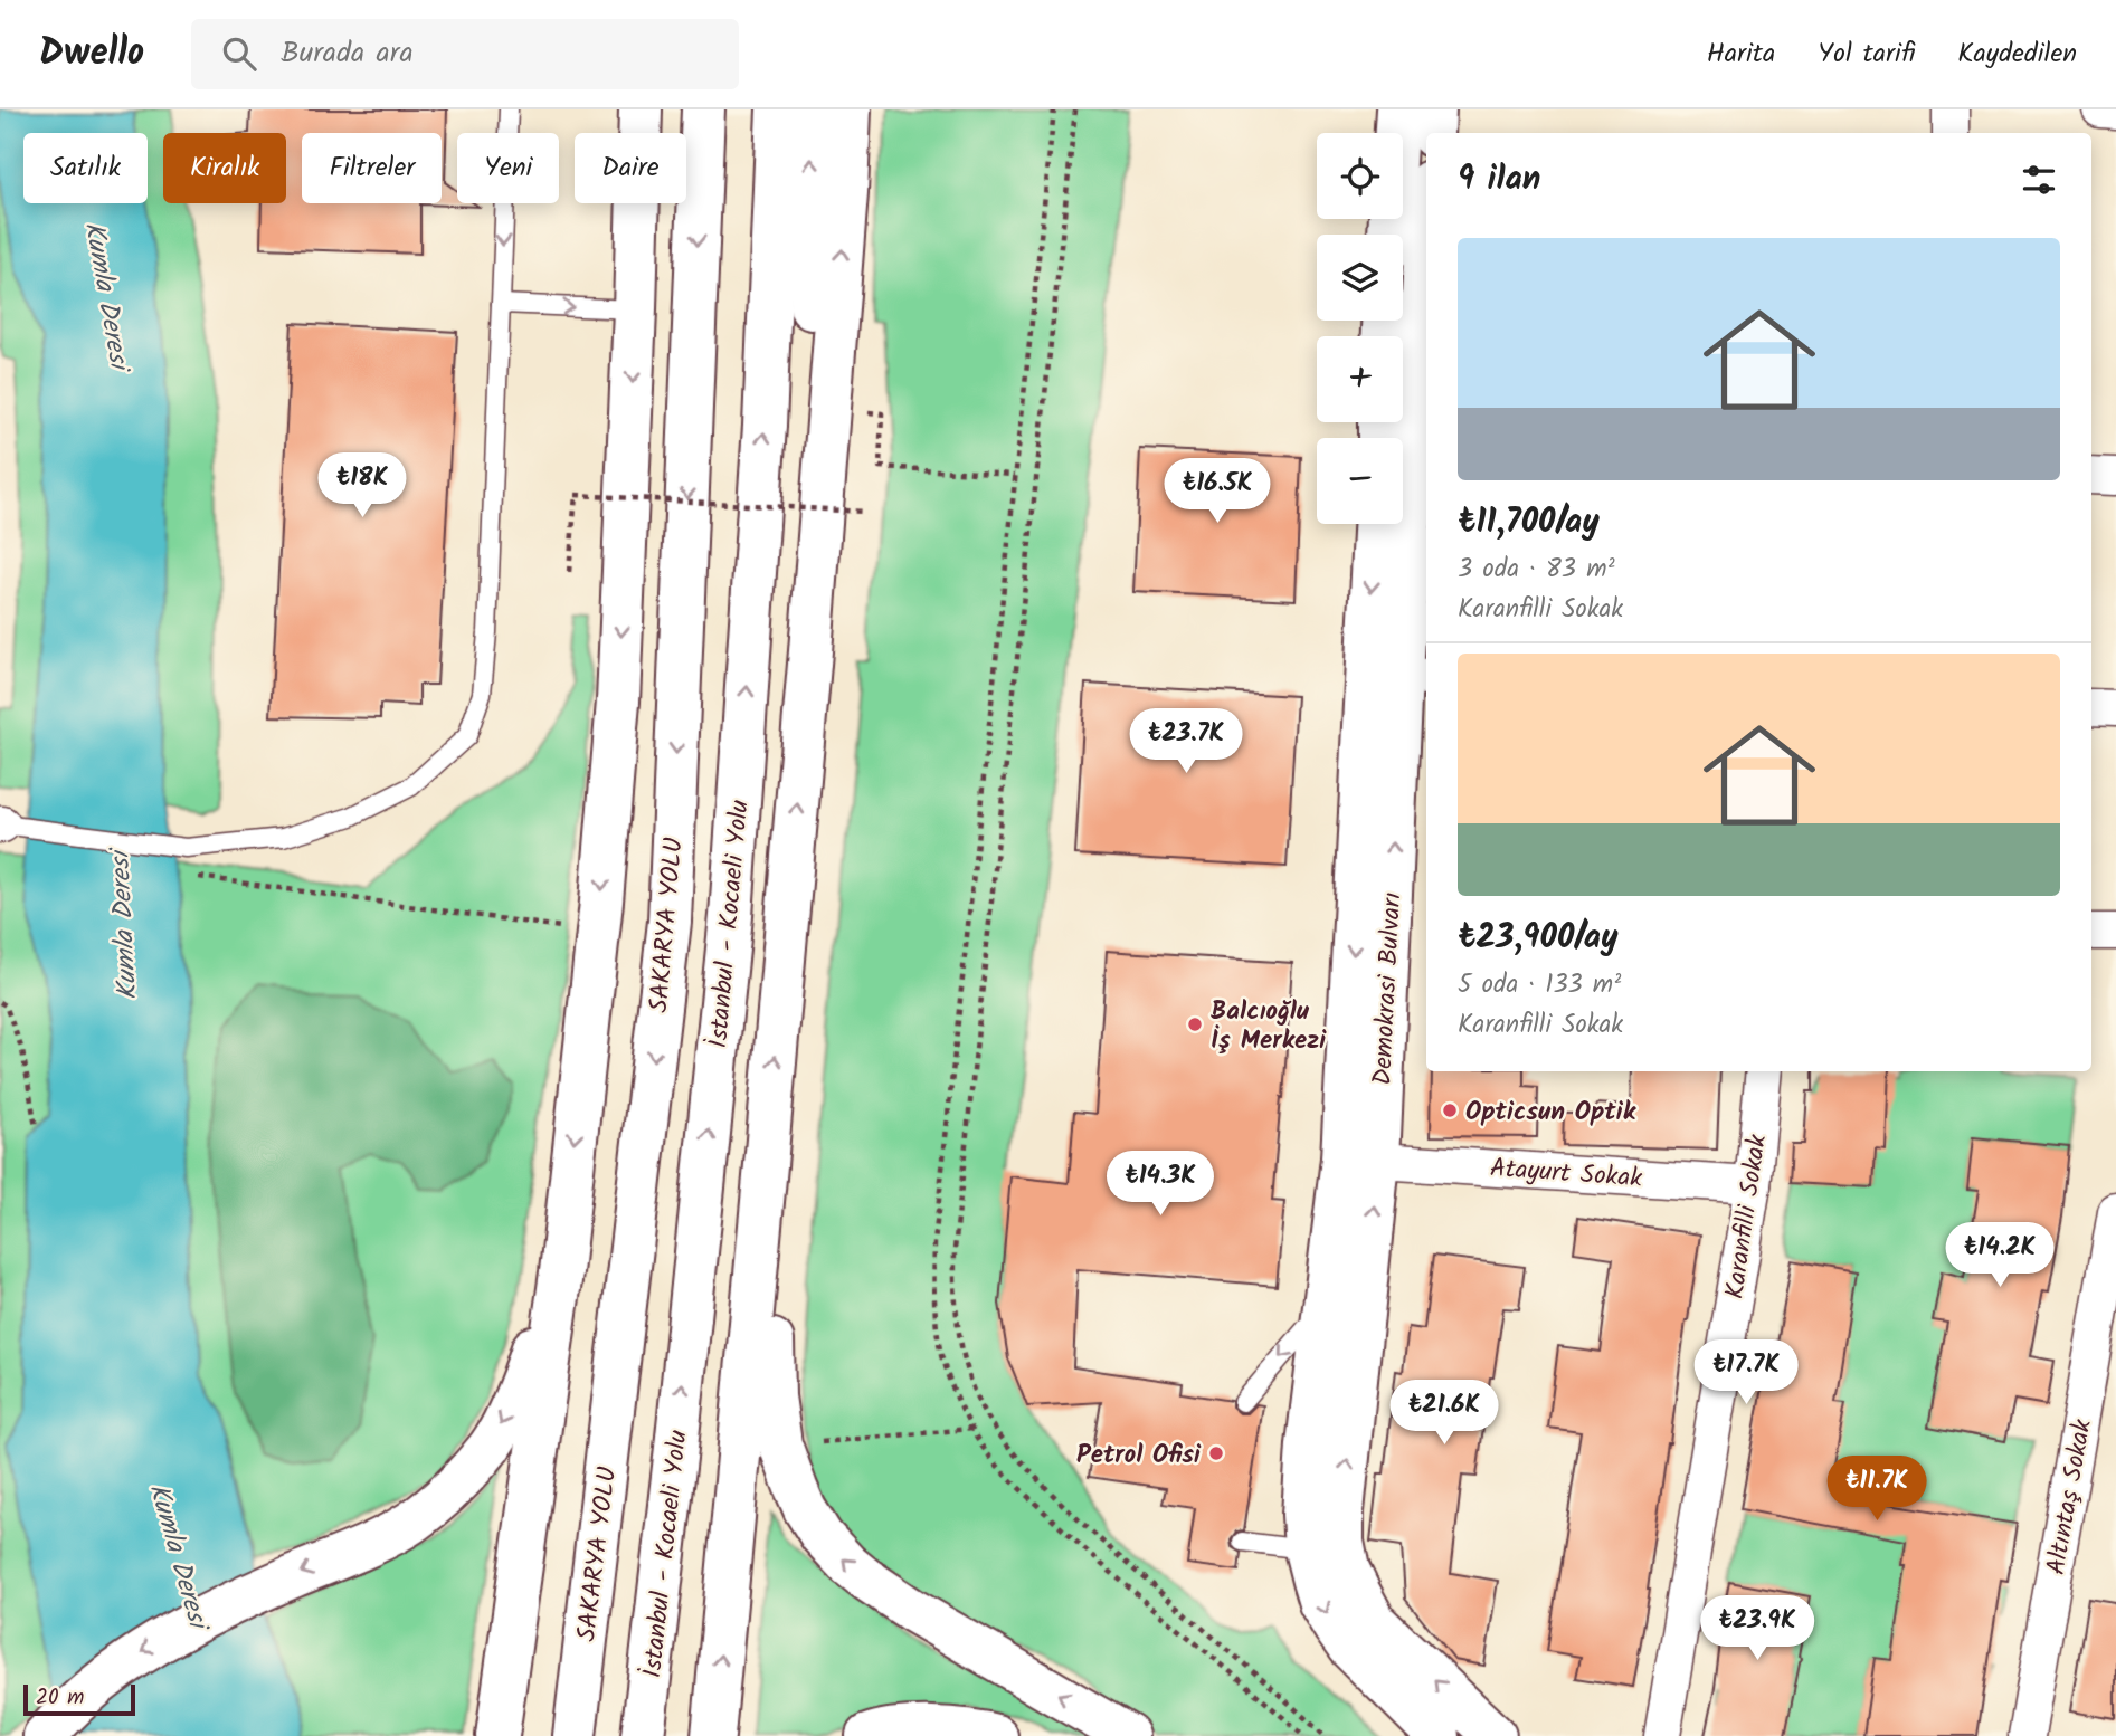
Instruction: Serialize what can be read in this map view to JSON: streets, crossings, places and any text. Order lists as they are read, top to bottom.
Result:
{
  "streets": {
    "main road": ["İstanbul - Kocaeli Yolu", "SAKARYA YOLU", "Demokrasi Bulvarı"],
    "street": ["Atayurt Sokak", "Karanfilli Sokak", "Altıntaş Sokak"]
  },
  "crossings": [
    ["Demokrasi Bulvarı", "Atayurt Sokak"],
    ["Atayurt Sokak", "Karanfilli Sokak"]
  ],
  "water": ["Kumla Deresi"],
  "places": ["Balcıoğlu İş Merkezi", "Opticsun Optik", "Petrol Ofisi"],
  "scale_bar": "20 m",
  "page": {
    "header": "Dwello",
    "search": "Burada ara",
    "nav": ["Harita", "Yol tarifi", "Kaydedilen"],
    "map_buttons": ["+", "−"],
    "chip": [
      "Satılık",
      "Kiralık",
      "Filtreler",
      "Yeni",
      "Daire"
    ],
    "heading": "9 ilan",
    "list": [
      {
        "name": "₺11,700/ay",
        "note": "3 oda · 83 m² · Karanfilli Sokak"
      },
      {
        "name": "₺23,900/ay",
        "note": "5 oda · 133 m² · Karanfilli Sokak"
      }
    ],
    "price": [
      "₺18K",
      "₺16.5K",
      "₺23.7K",
      "₺14.3K",
      "₺14.2K",
      "₺17.7K",
      "₺21.6K",
      "₺11.7K",
      "₺23.9K"
    ],
    "scale": "20 m"
  }
}
